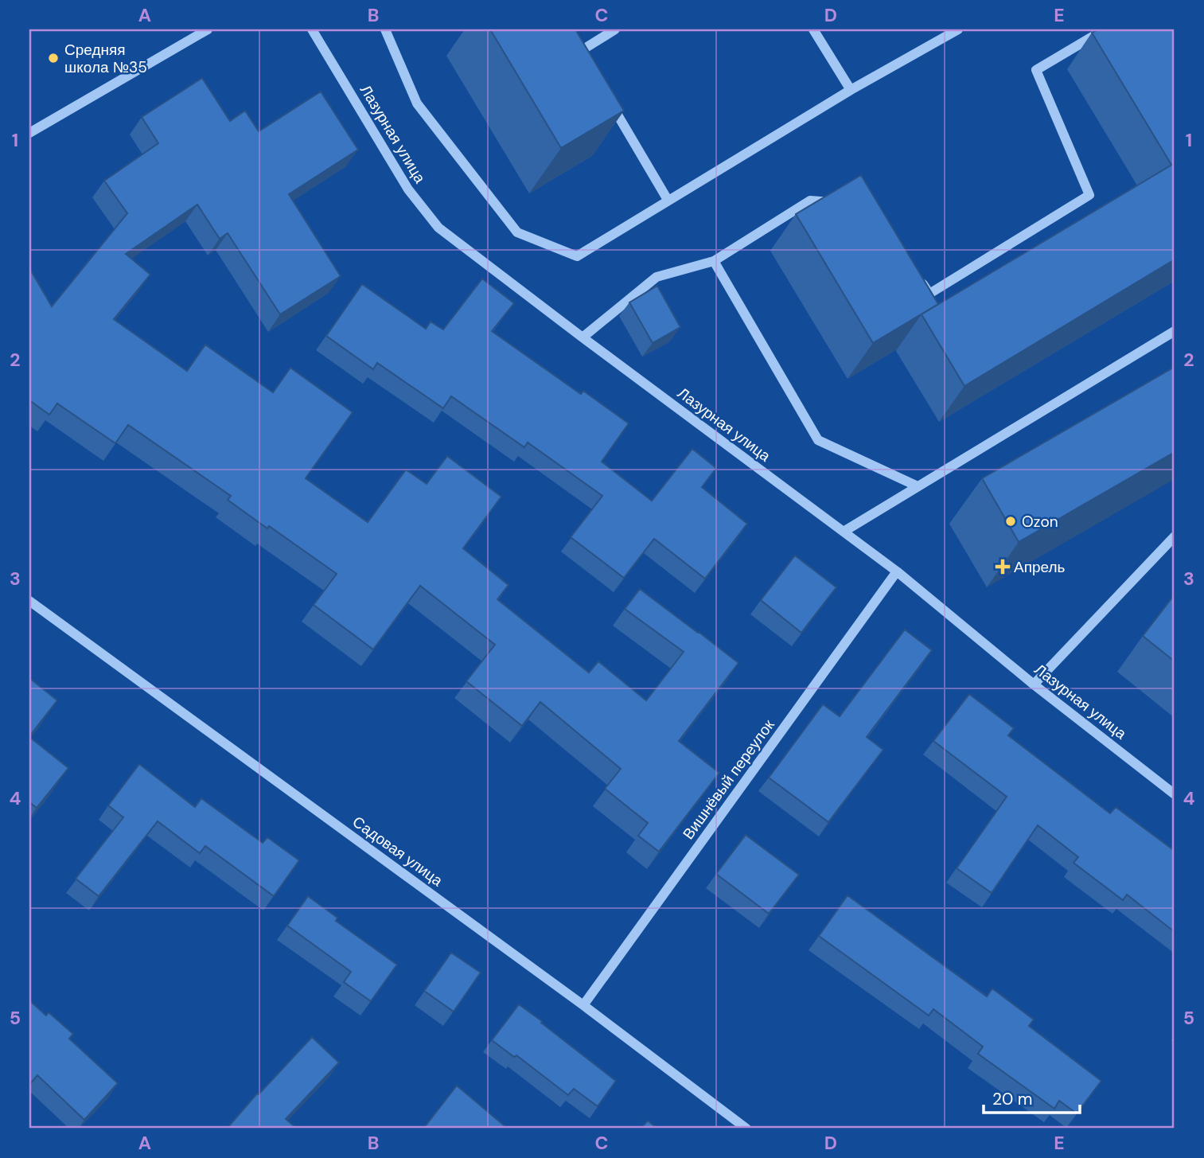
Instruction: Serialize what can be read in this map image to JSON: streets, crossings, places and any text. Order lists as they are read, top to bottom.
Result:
{
  "streets": {
    "street": ["Лазурная улица", "Вишнёвый переулок", "Садовая улица"]
  },
  "crossings": [
    ["Лазурная улица", "Вишнёвый переулок"],
    ["Вишнёвый переулок", "Садовая улица"]
  ],
  "places": {
    "other": ["Средняя школа №35", "Ozon"],
    "health": ["Апрель"]
  },
  "scale_bar": "20 m",
  "grid": {
    "columns": [
      "A",
      "B",
      "C",
      "D",
      "E"
    ],
    "rows": [
      "1",
      "2",
      "3",
      "4",
      "5"
    ]
  }
}
